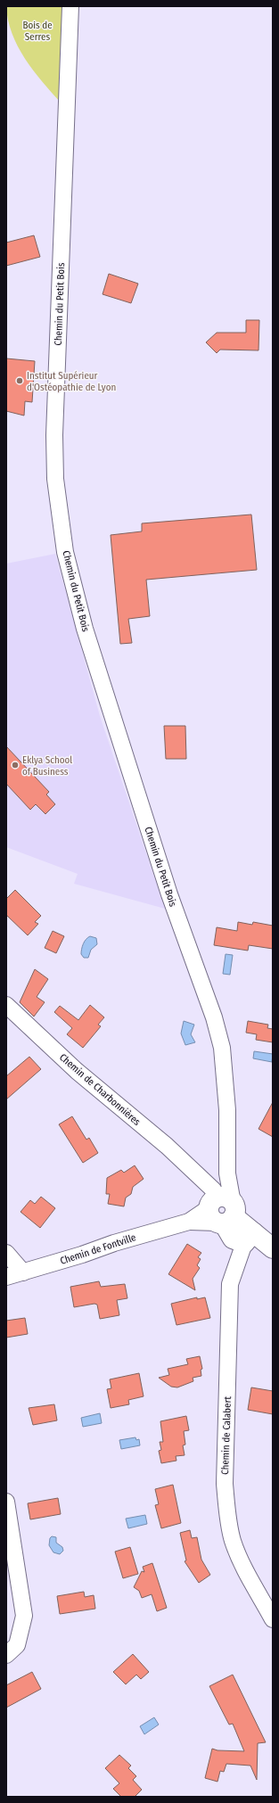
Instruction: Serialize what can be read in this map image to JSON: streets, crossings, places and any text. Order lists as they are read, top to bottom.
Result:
{
  "streets": {
    "street": [
      "Chemin du Petit Bois",
      "Chemin de Charbonnières",
      "Chemin de Fontville",
      "Chemin de Calabert"
    ]
  },
  "crossings": [
    ["Chemin du Petit Bois", "Chemin de Charbonnières"],
    ["Chemin du Petit Bois", "Chemin de Fontville"],
    ["Chemin du Petit Bois", "Chemin de Calabert"],
    ["Chemin de Charbonnières", "Chemin de Fontville"],
    ["Chemin de Charbonnières", "Chemin de Calabert"],
    ["Chemin de Fontville", "Chemin de Calabert"]
  ],
  "parks": ["Bois de Serres"],
  "places": ["Institut Supérieur d'Ostéopathie de Lyon", "Eklya School of Business"]
}
